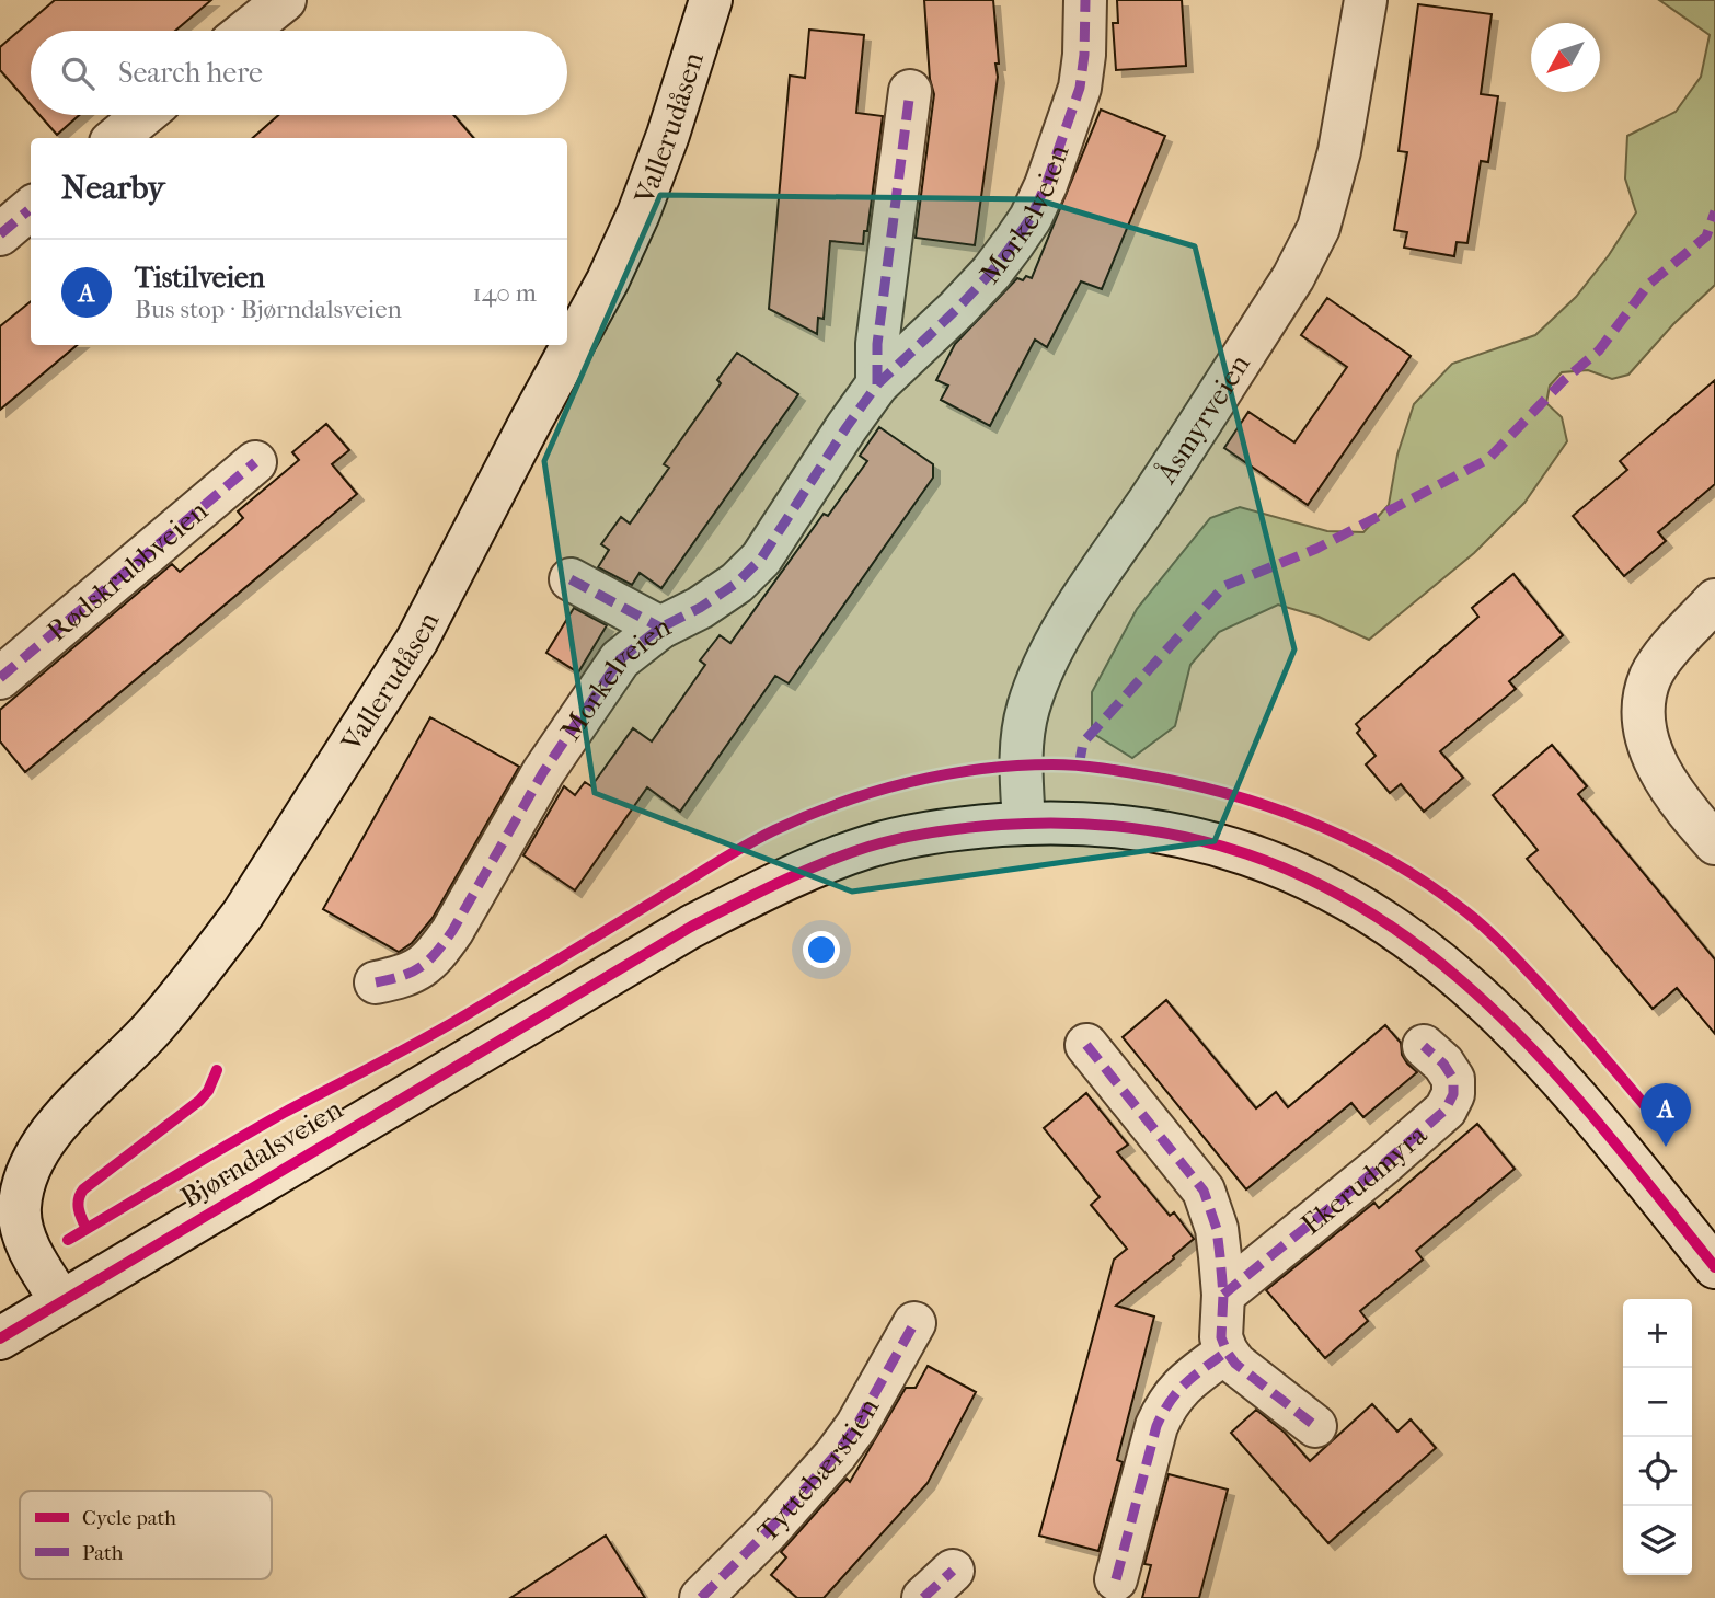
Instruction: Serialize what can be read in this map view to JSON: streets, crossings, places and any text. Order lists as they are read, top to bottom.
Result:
{
  "streets": {
    "street": [
      "Vallerudåsen",
      "Morkelveien",
      "Åsmyrveien",
      "Rødskrubbveien",
      "Bjørndalsveien",
      "Ekerudmyra",
      "Tyttebærstien"
    ]
  },
  "crossings": [
    ["Vallerudåsen", "Bjørndalsveien"],
    ["Åsmyrveien", "Bjørndalsveien"]
  ],
  "legend": ["Cycle path", "Path"],
  "north": "bottom left",
  "page": {
    "search": "Search here",
    "heading": "Nearby",
    "list": [
      {
        "mark": "A",
        "name": "Tistilveien",
        "note": "Bus stop · Bjørndalsveien",
        "value": "140 m"
      }
    ],
    "pins": "A",
    "map_buttons": ["+", "−"]
  }
}
